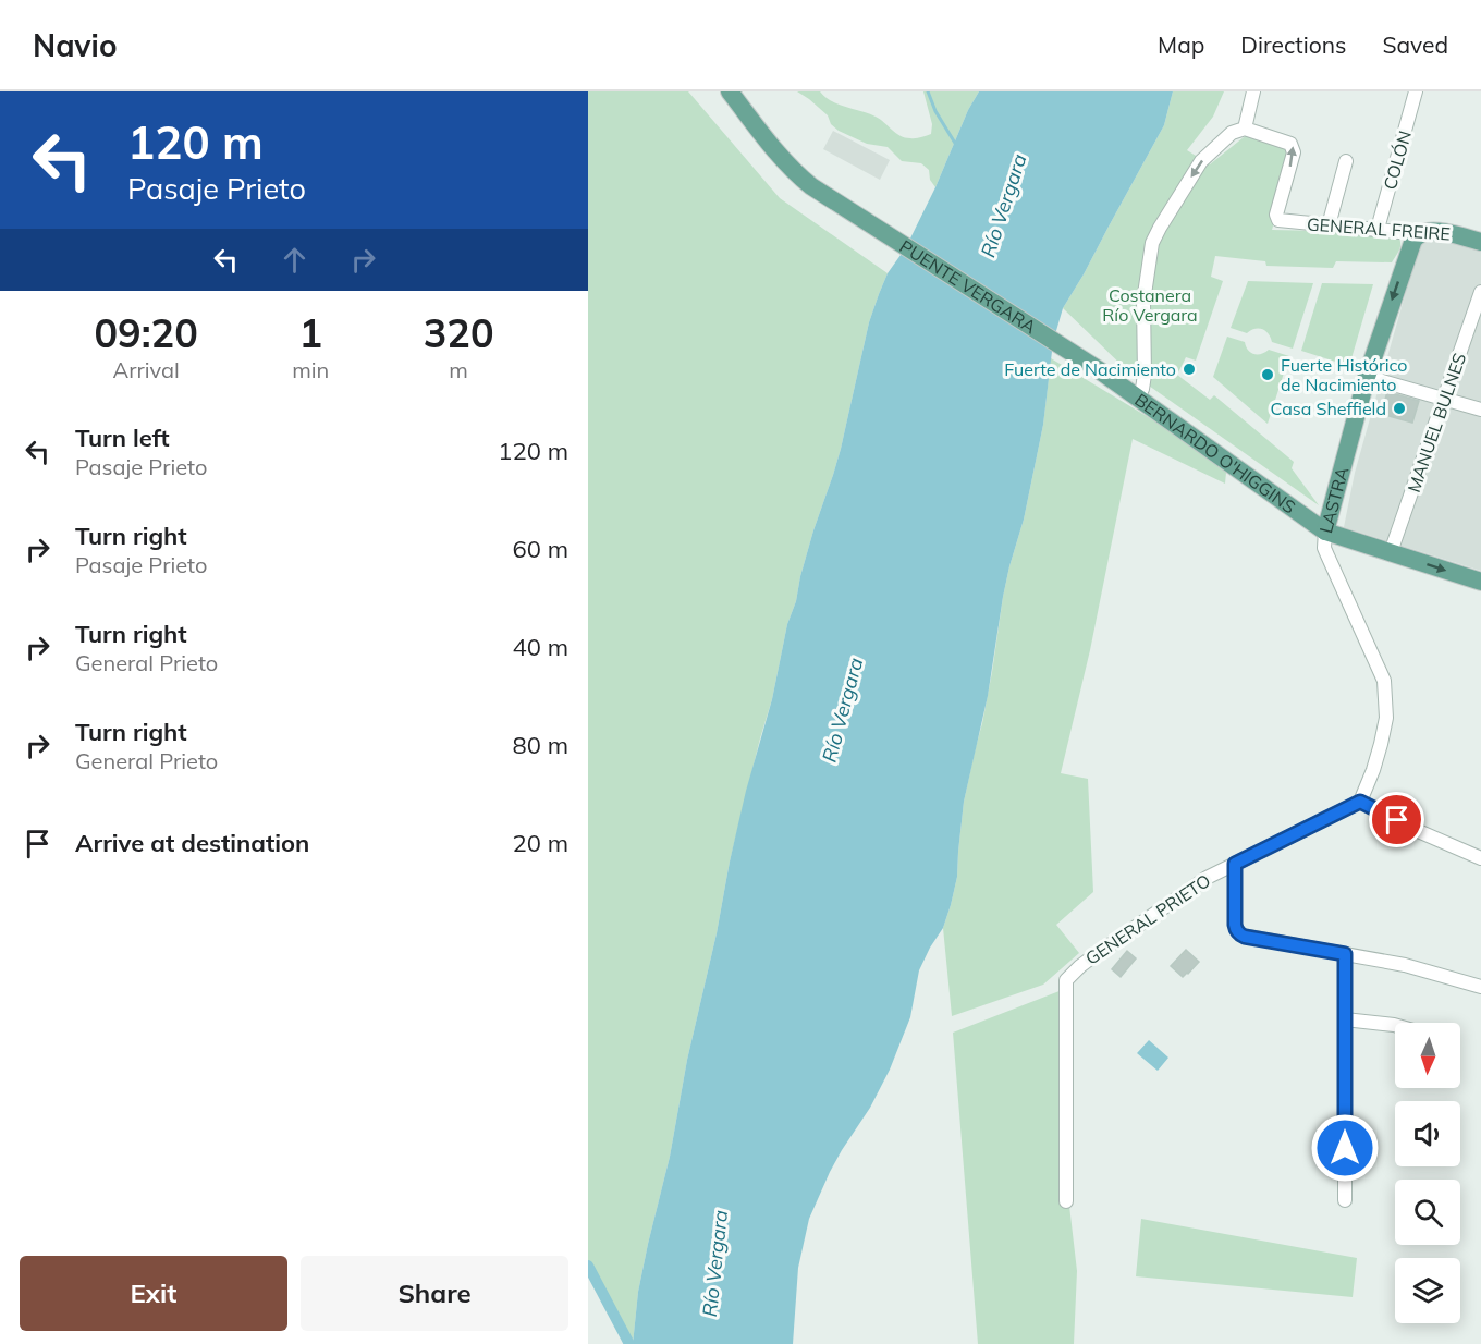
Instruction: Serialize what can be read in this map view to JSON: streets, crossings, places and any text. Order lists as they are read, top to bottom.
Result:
{
  "streets": {
    "main road": [
      "GENERAL FREIRE",
      "PUENTE VERGARA",
      "BERNARDO O'HIGGINS",
      "LASTRA"
    ],
    "street": ["COLÓN", "MANUEL BULNES", "GENERAL PRIETO"]
  },
  "crossings": [
    ["COLÓN", "GENERAL FREIRE"],
    ["GENERAL FREIRE", "LASTRA"],
    ["PUENTE VERGARA", "BERNARDO O'HIGGINS"],
    ["MANUEL BULNES", "BERNARDO O'HIGGINS"],
    ["BERNARDO O'HIGGINS", "LASTRA"],
    ["LASTRA", "GENERAL PRIETO"]
  ],
  "water": ["Río Vergara"],
  "parks": ["Costanera Río Vergara"],
  "places": ["Fuerte de Nacimiento", "Fuerte Histórico de Nacimiento", "Casa Sheffield"],
  "north": "bottom",
  "page": {
    "header": "Navio",
    "nav": ["Map", "Directions", "Saved"],
    "turn": ["120 m", "Pasaje Prieto"],
    "eta": [
      "09:20",
      "Arrival",
      "1",
      "min",
      "320",
      "m"
    ],
    "list": [
      {
        "name": "Turn left",
        "note": "Pasaje Prieto",
        "value": "120 m"
      },
      {
        "name": "Turn right",
        "note": "Pasaje Prieto",
        "value": "60 m"
      },
      {
        "name": "Turn right",
        "note": "General Prieto",
        "value": "40 m"
      },
      {
        "name": "Turn right",
        "note": "General Prieto",
        "value": "80 m"
      },
      {
        "name": "Arrive at destination",
        "value": "20 m"
      }
    ],
    "buttons": ["Exit", "Share"]
  }
}
